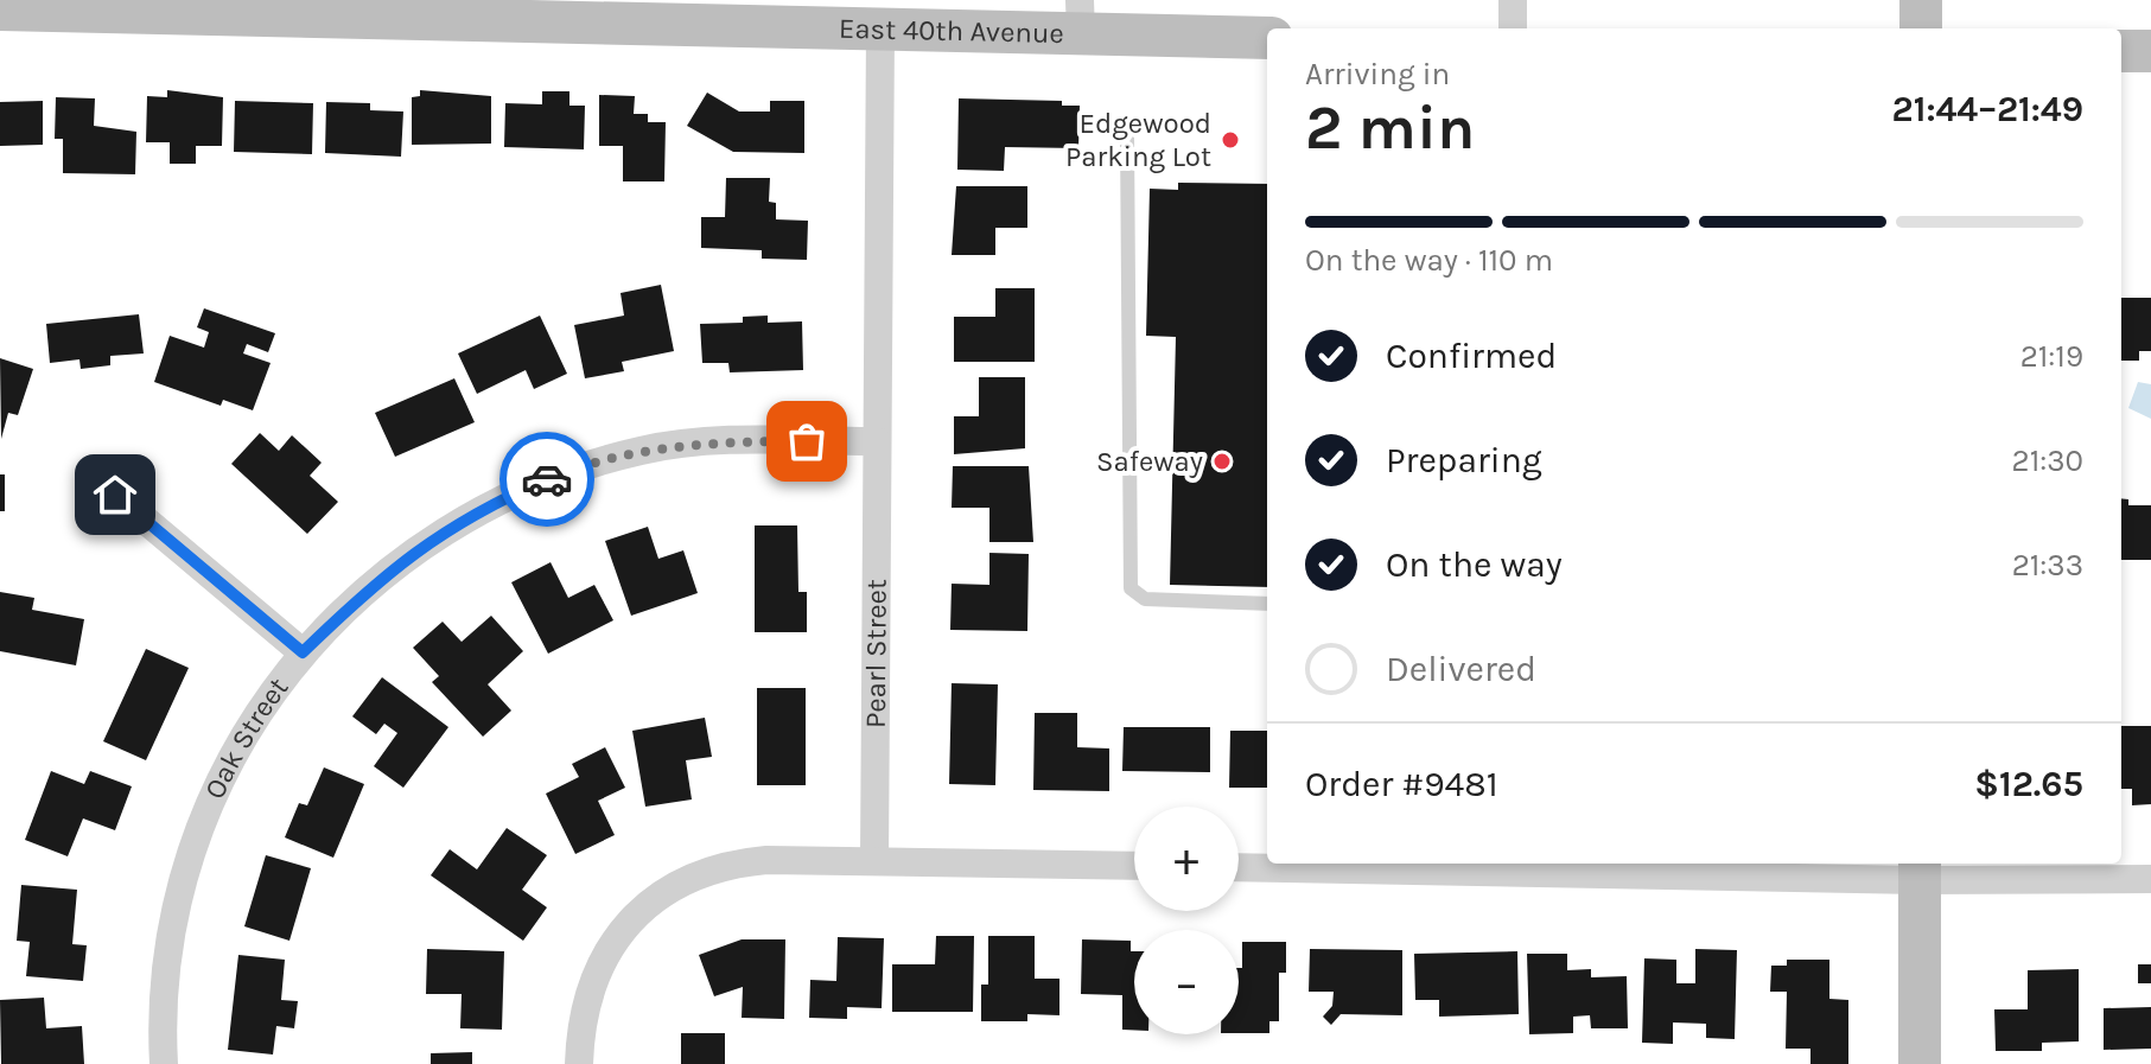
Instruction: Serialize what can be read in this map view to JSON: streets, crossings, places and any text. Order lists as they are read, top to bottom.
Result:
{
  "streets": {
    "street": ["East 40th Avenue", "Pearl Street", "Oak Street"]
  },
  "crossings": [
    ["East 40th Avenue", "Pearl Street"],
    ["Pearl Street", "Oak Street"]
  ],
  "places": ["Edgewood Parking Lot", "Safeway"],
  "page": {
    "heading": ["2 min", "Arriving in", "21:44–21:49"],
    "panel": ["Order #9481", "$12.65"],
    "bar": "On the way · 110 m",
    "list": [
      ["Confirmed", "21:19"],
      ["Preparing", "21:30"],
      ["On the way", "21:33"],
      "Delivered"
    ],
    "map_buttons": ["+", "−"]
  }
}
